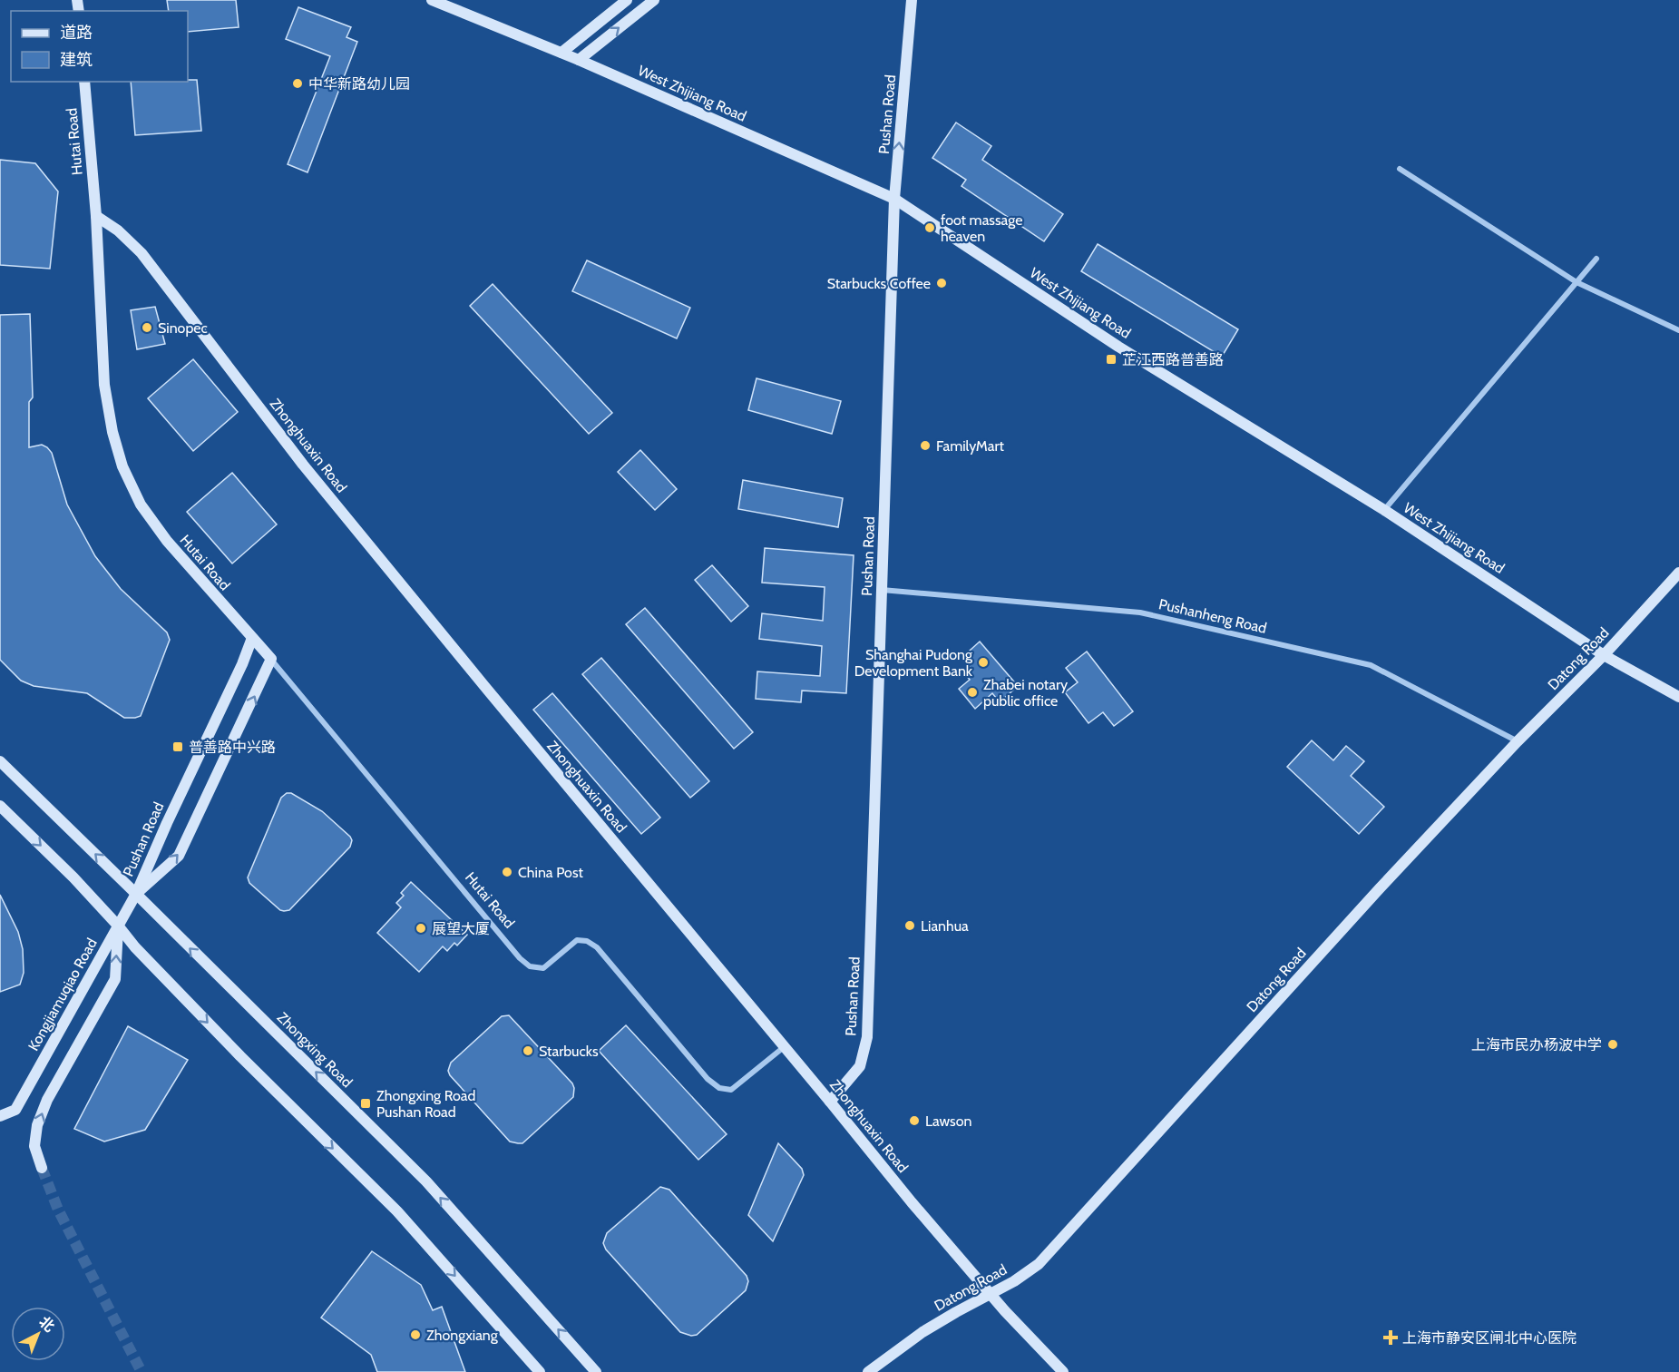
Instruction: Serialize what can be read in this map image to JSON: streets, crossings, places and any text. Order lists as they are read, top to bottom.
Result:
{
  "streets": {
    "street": [
      "West Zhijiang Road",
      "Pushan Road",
      "Hutai Road",
      "Zhonghuaxin Road",
      "Pushanheng Road",
      "Datong Road",
      "Kongjiamuqiao Road",
      "Zhongxing Road"
    ]
  },
  "crossings": [
    ["West Zhijiang Road", "Pushan Road"],
    ["West Zhijiang Road", "Datong Road"],
    ["Pushan Road", "Hutai Road"],
    ["Pushan Road", "Zhonghuaxin Road"],
    ["Pushan Road", "Pushanheng Road"],
    ["Pushan Road", "Kongjiamuqiao Road"],
    ["Pushan Road", "Zhongxing Road"],
    ["Hutai Road", "Zhonghuaxin Road"],
    ["Zhonghuaxin Road", "Datong Road"],
    ["Pushanheng Road", "Datong Road"],
    ["Kongjiamuqiao Road", "Zhongxing Road"]
  ],
  "places": {
    "other": [
      "中华新路幼儿园",
      "foot massage heaven",
      "Starbucks Coffee",
      "Sinopec",
      "FamilyMart",
      "Shanghai Pudong Development Bank",
      "Zhabei notary public office",
      "China Post",
      "Lianhua",
      "展望大厦",
      "上海市民办杨波中学",
      "Starbucks",
      "Lawson",
      "Zhongxiang"
    ],
    "transit": ["芷江西路普善路", "普善路中兴路", "Zhongxing Road Pushan Road"],
    "health": ["上海市静安区闸北中心医院"]
  },
  "legend": ["道路", "建筑"],
  "north": "top right"
}
